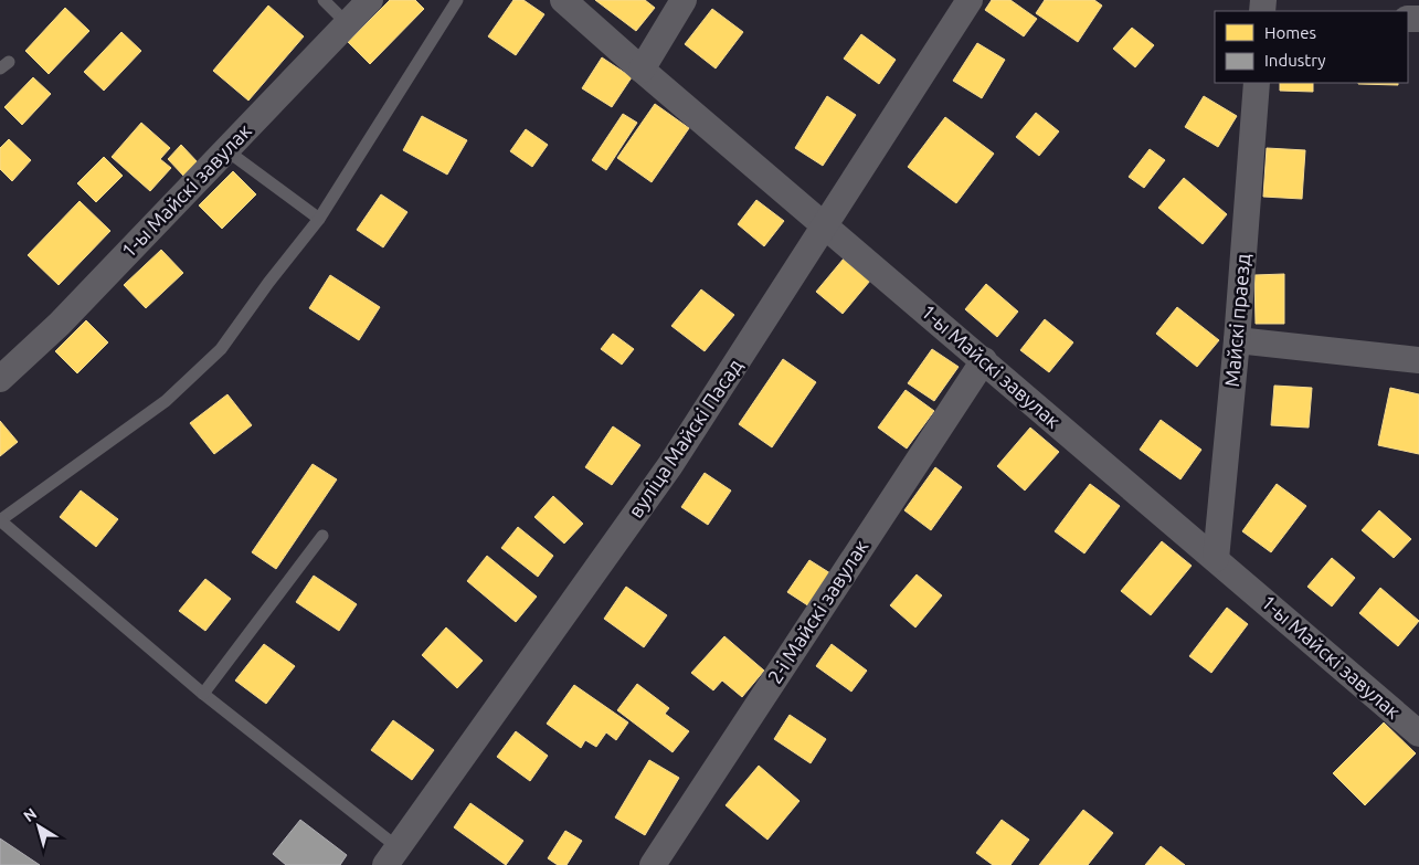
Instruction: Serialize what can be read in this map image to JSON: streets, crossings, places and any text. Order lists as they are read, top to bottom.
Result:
{
  "streets": {
    "street": [
      "1-ы Майскі завулак",
      "Майскі праезд",
      "вуліца Майскі Пасад",
      "2-і Майскі завулак"
    ]
  },
  "crossings": [
    ["1-ы Майскі завулак", "Майскі праезд"],
    ["1-ы Майскі завулак", "вуліца Майскі Пасад"],
    ["1-ы Майскі завулак", "2-і Майскі завулак"]
  ],
  "legend": ["Homes", "Industry"],
  "north": "top left"
}
